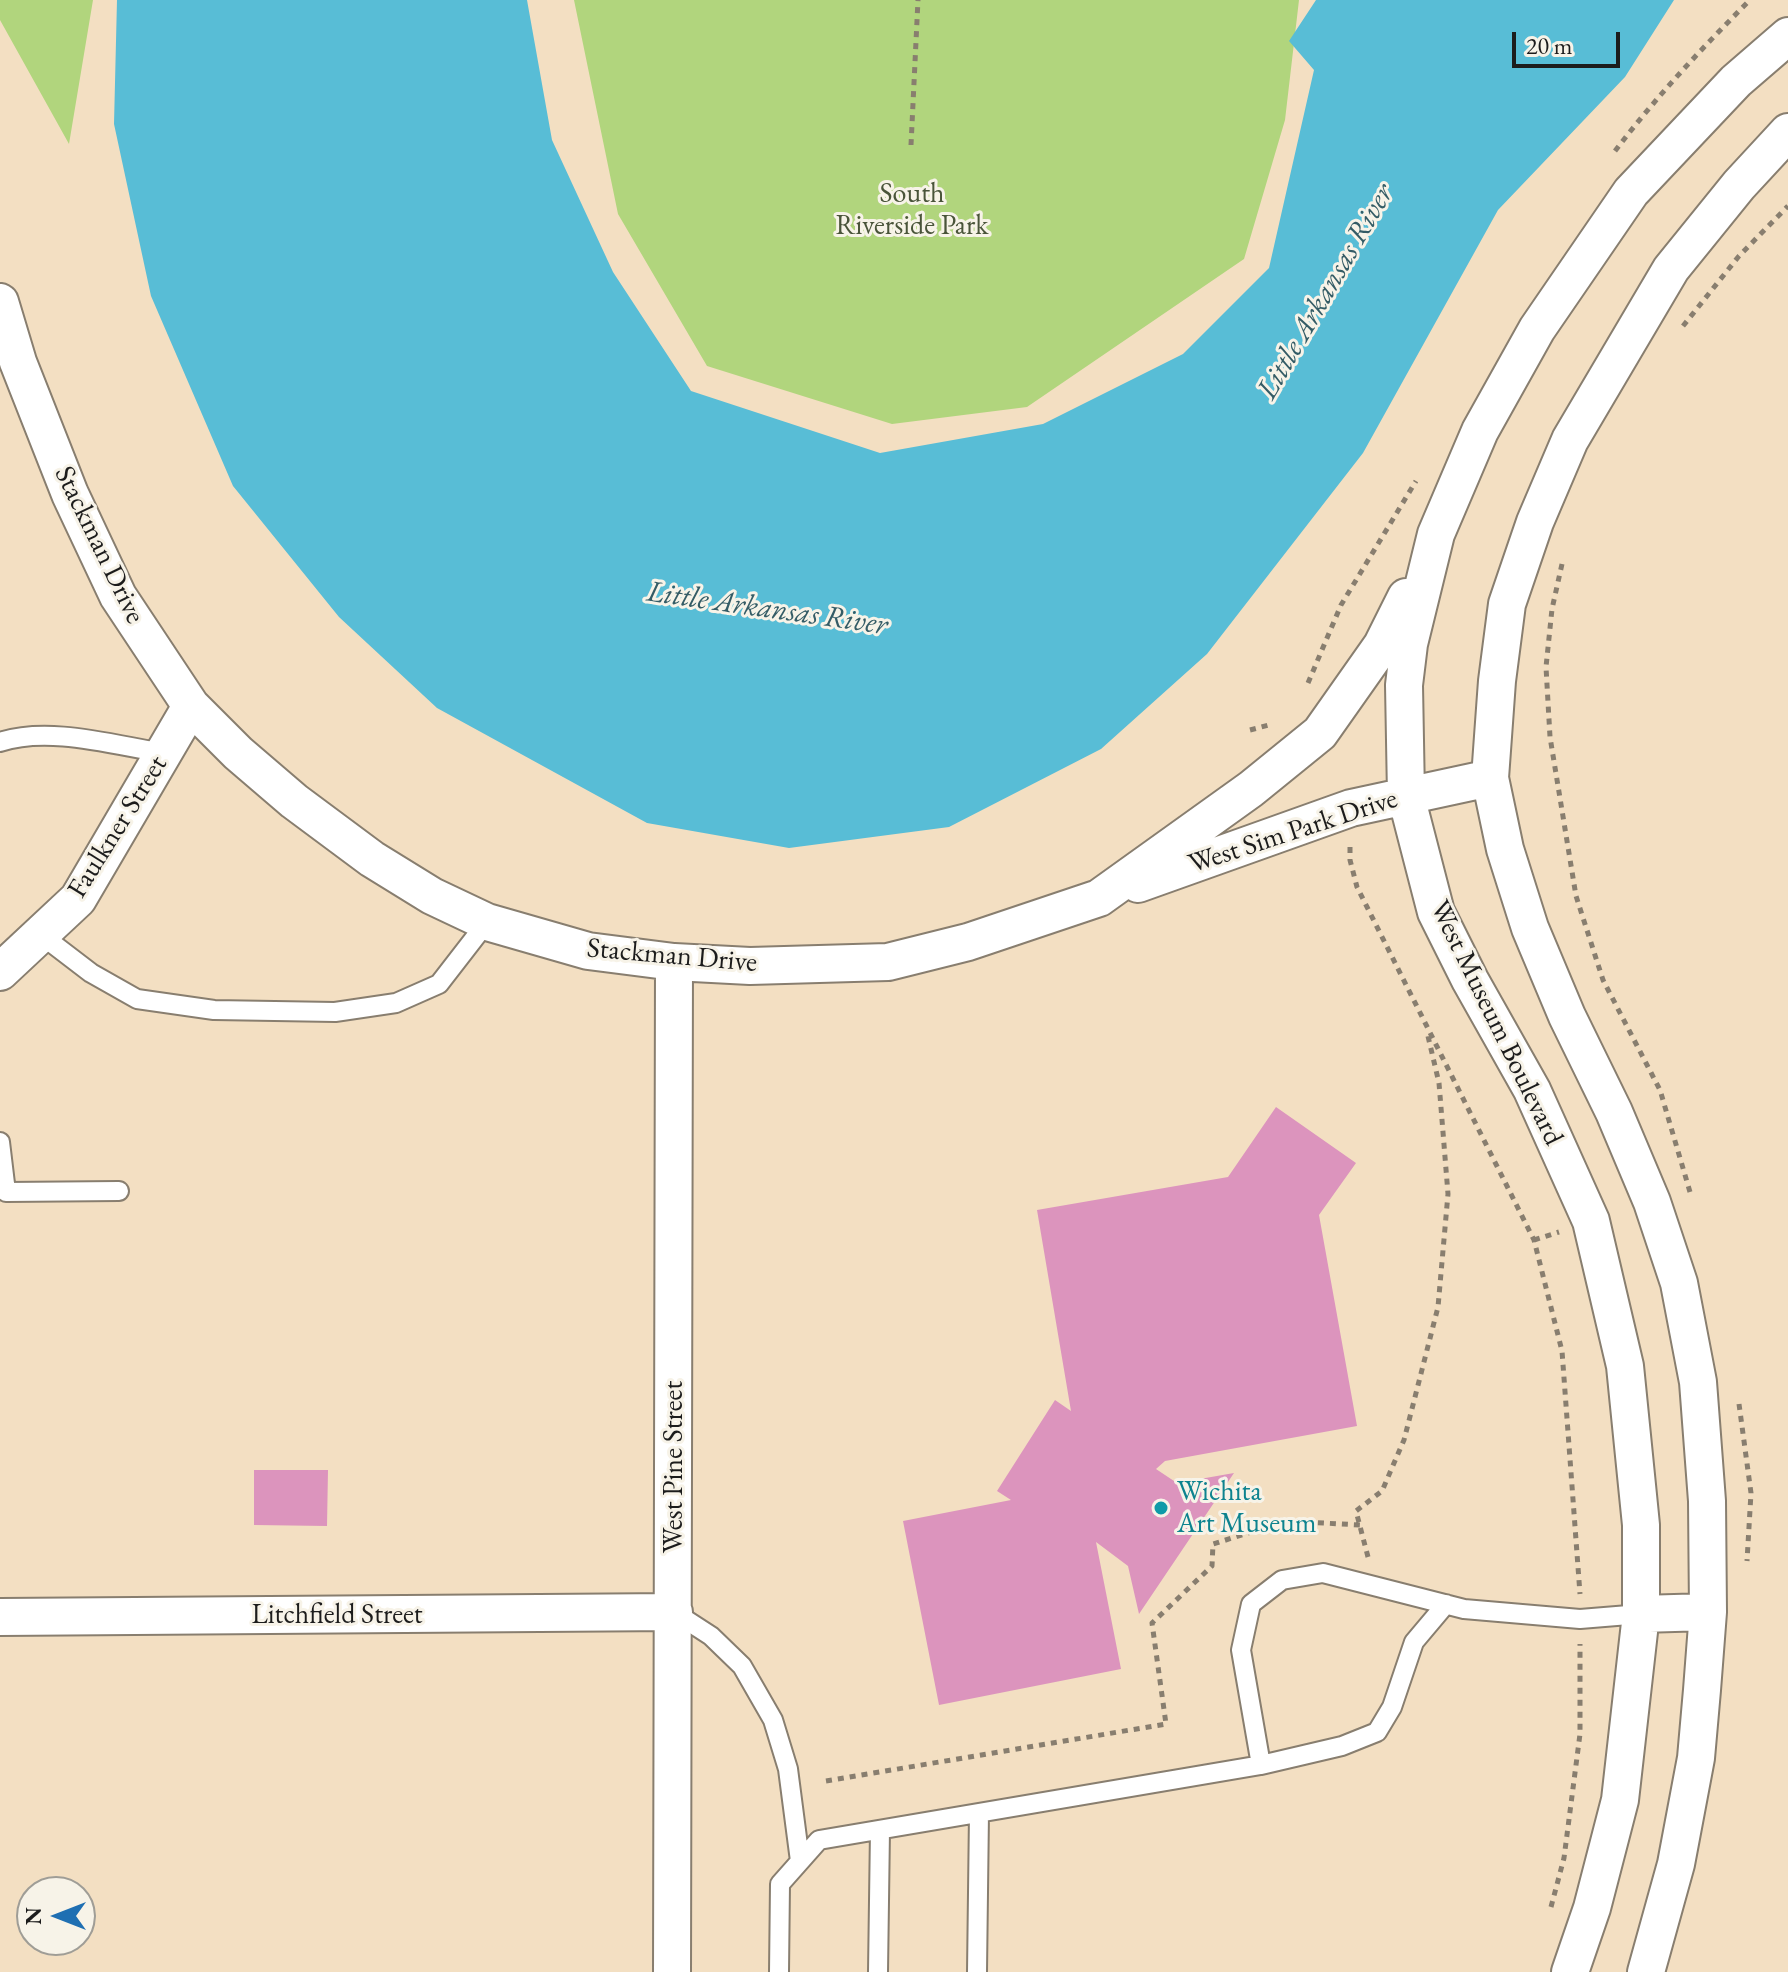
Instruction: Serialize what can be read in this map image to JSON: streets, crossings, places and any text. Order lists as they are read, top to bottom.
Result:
{
  "streets": {
    "street": [
      "Stackman Drive",
      "Faulkner Street",
      "West Sim Park Drive",
      "West Museum Boulevard",
      "West Pine Street",
      "Litchfield Street"
    ]
  },
  "crossings": [
    ["Stackman Drive", "Faulkner Street"],
    ["Stackman Drive", "West Sim Park Drive"],
    ["Stackman Drive", "West Museum Boulevard"],
    ["Stackman Drive", "West Pine Street"],
    ["West Sim Park Drive", "West Museum Boulevard"],
    ["West Pine Street", "Litchfield Street"]
  ],
  "water": ["Little Arkansas River"],
  "parks": ["South Riverside Park"],
  "places": ["Wichita Art Museum"],
  "scale_bar": "20 m",
  "north": "left"
}
